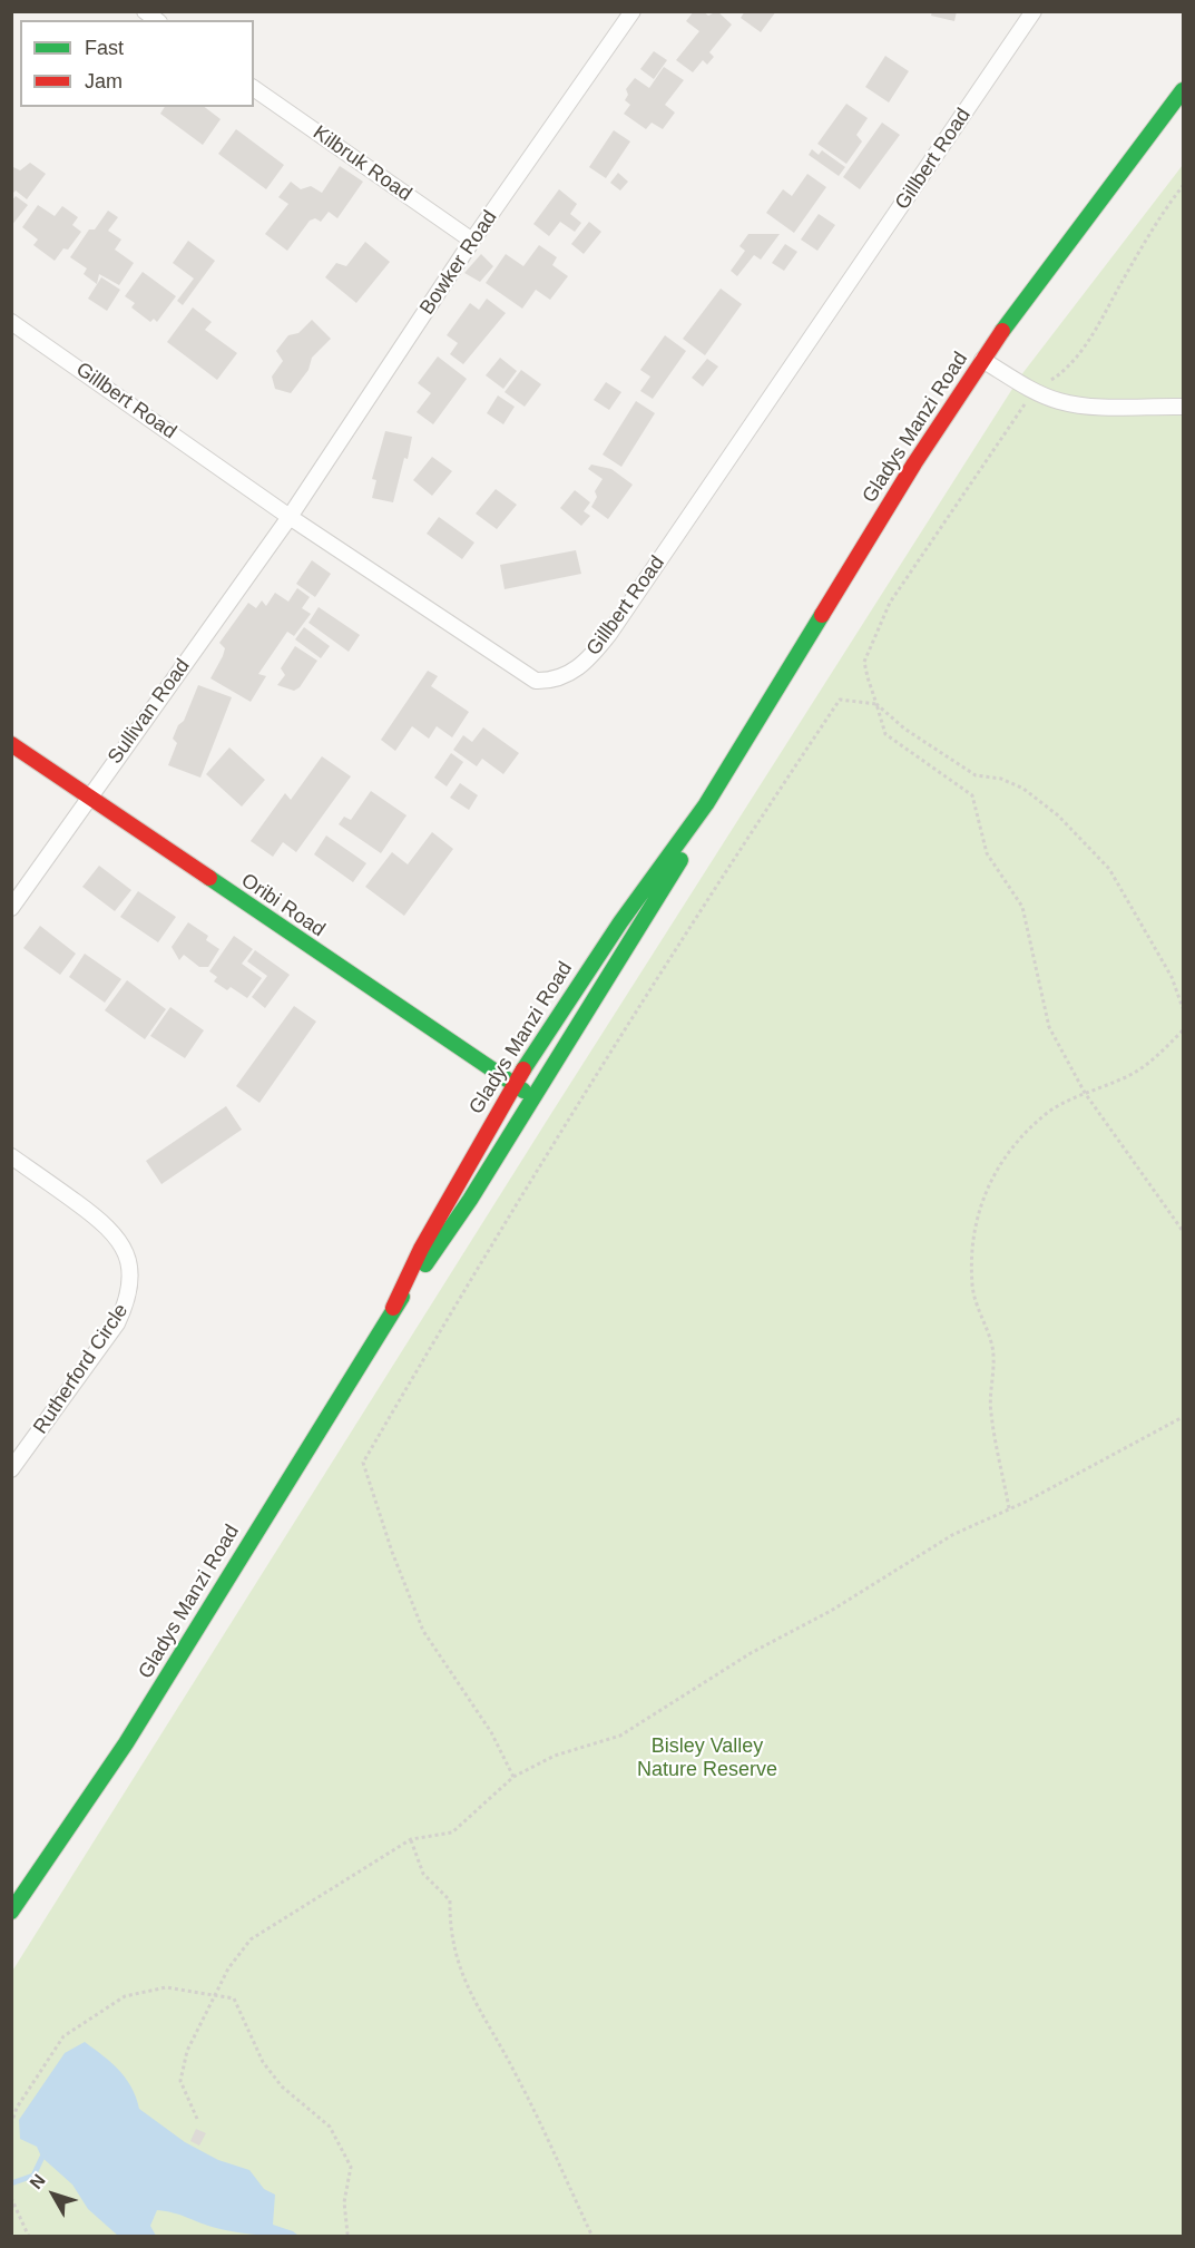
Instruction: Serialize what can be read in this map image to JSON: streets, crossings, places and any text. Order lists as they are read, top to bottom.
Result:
{
  "streets": {
    "main road": ["Gladys Manzi Road", "Oribi Road"],
    "street": [
      "Gillbert Road",
      "Kilbruk Road",
      "Bowker Road",
      "Sullivan Road",
      "Rutherford Circle"
    ]
  },
  "crossings": [
    ["Gillbert Road", "Bowker Road"],
    ["Gillbert Road", "Sullivan Road"],
    ["Kilbruk Road", "Bowker Road"],
    ["Bowker Road", "Sullivan Road"],
    ["Gladys Manzi Road", "Oribi Road"],
    ["Sullivan Road", "Oribi Road"]
  ],
  "parks": ["Bisley Valley Nature Reserve"],
  "legend": ["Fast", "Jam"],
  "north": "top left"
}
